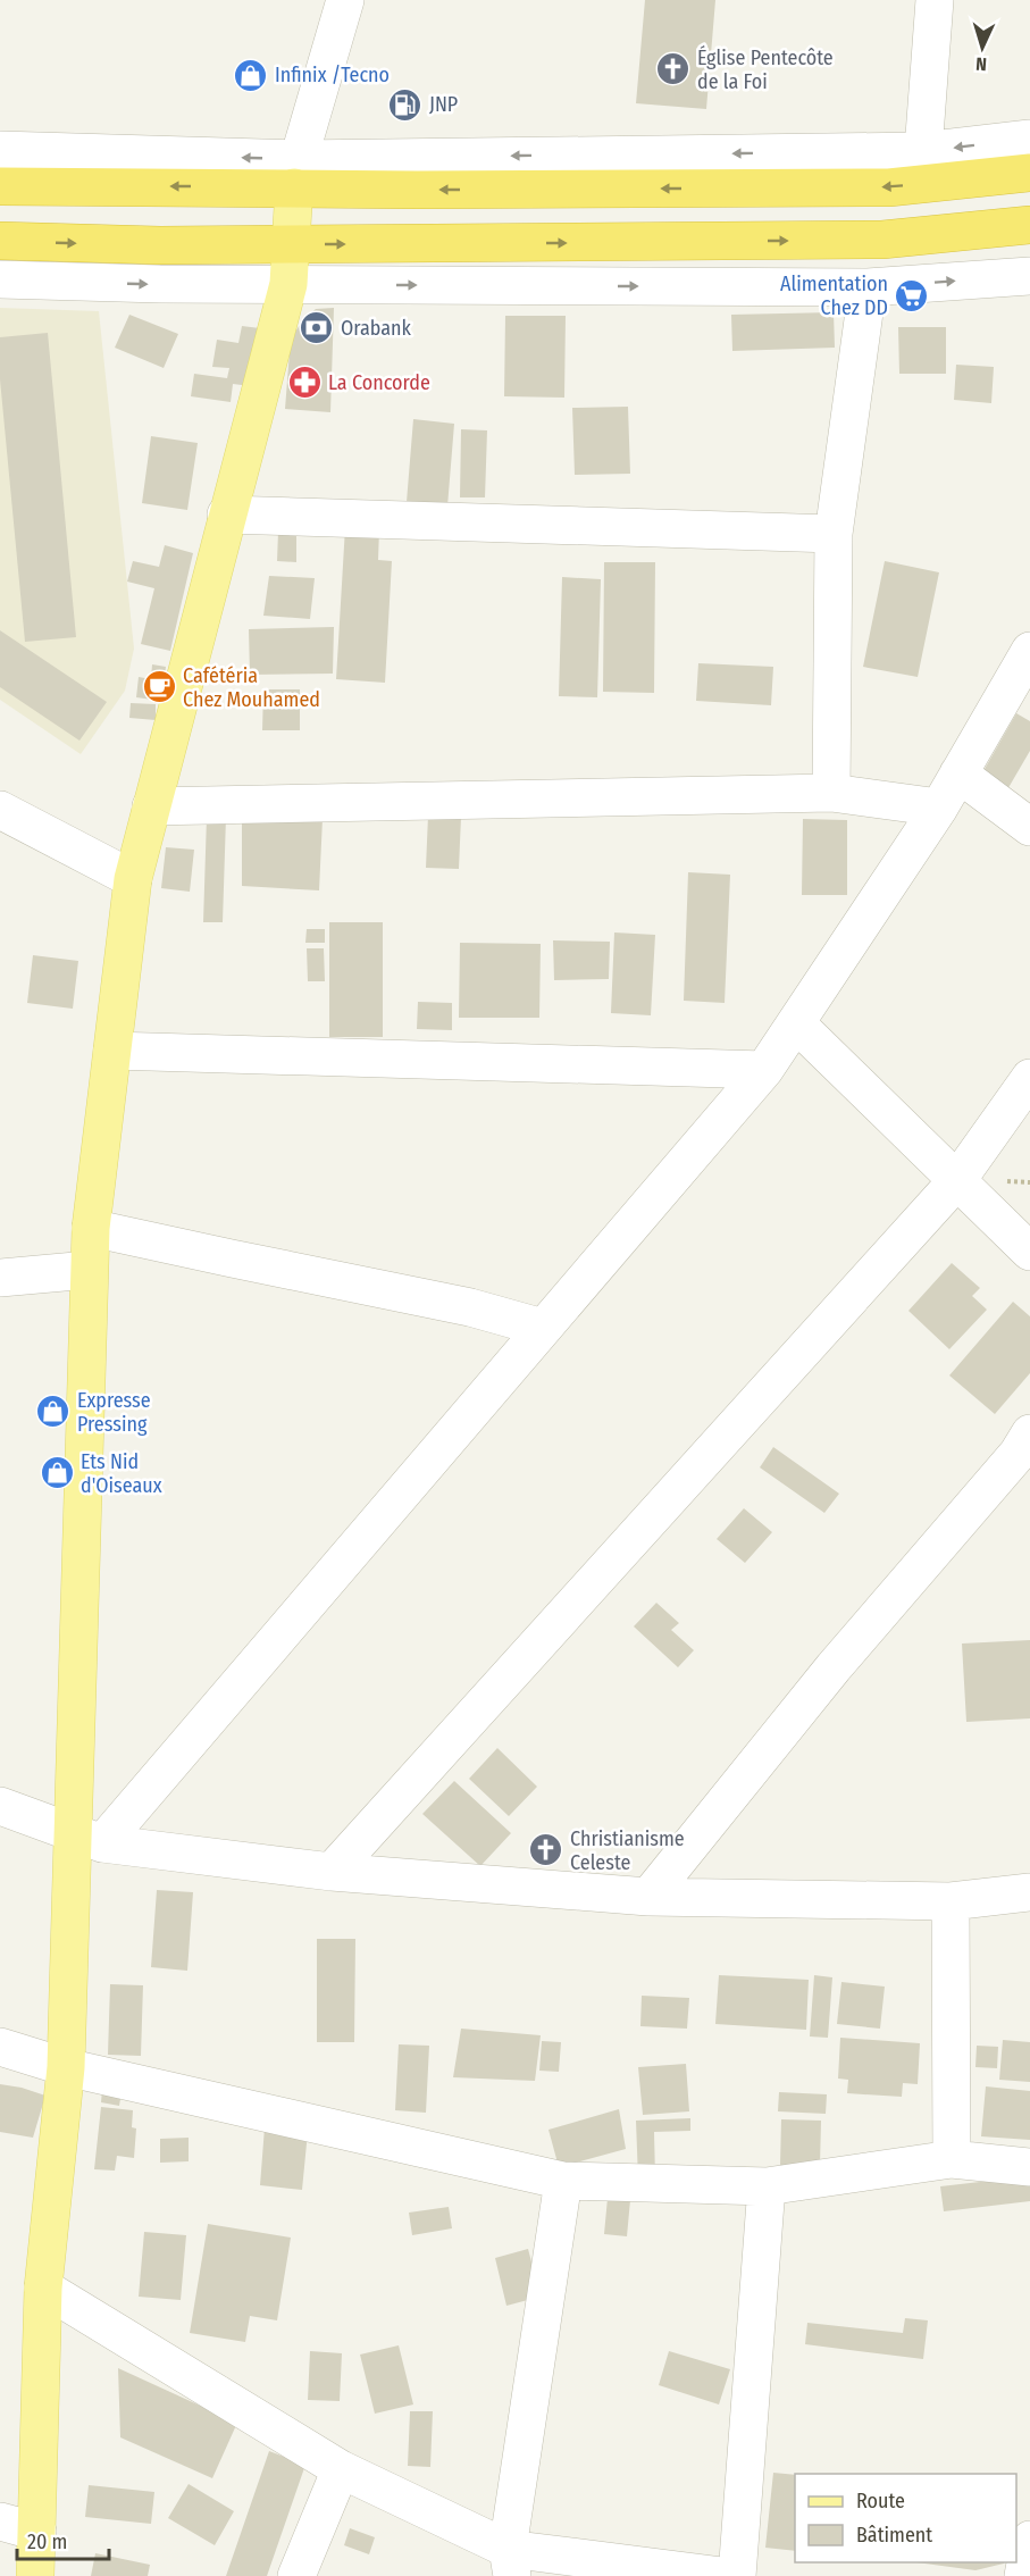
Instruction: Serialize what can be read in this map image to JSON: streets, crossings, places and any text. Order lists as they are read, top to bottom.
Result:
{
  "places": {
    "church": ["Église Pentecôte de la Foi", "Christianisme Celeste"],
    "shop": ["Infinix /Tecno", "Expresse Pressing", "Ets Nid d'Oiseaux"],
    "fuel station": ["JNP"],
    "supermarket": ["Alimentation Chez DD"],
    "bank": ["Orabank"],
    "pharmacy": ["La Concorde"],
    "cafe": ["Cafétéria Chez Mouhamed"]
  },
  "legend": ["Route", "Bâtiment"],
  "scale_bar": "20 m",
  "north": "bottom"
}
